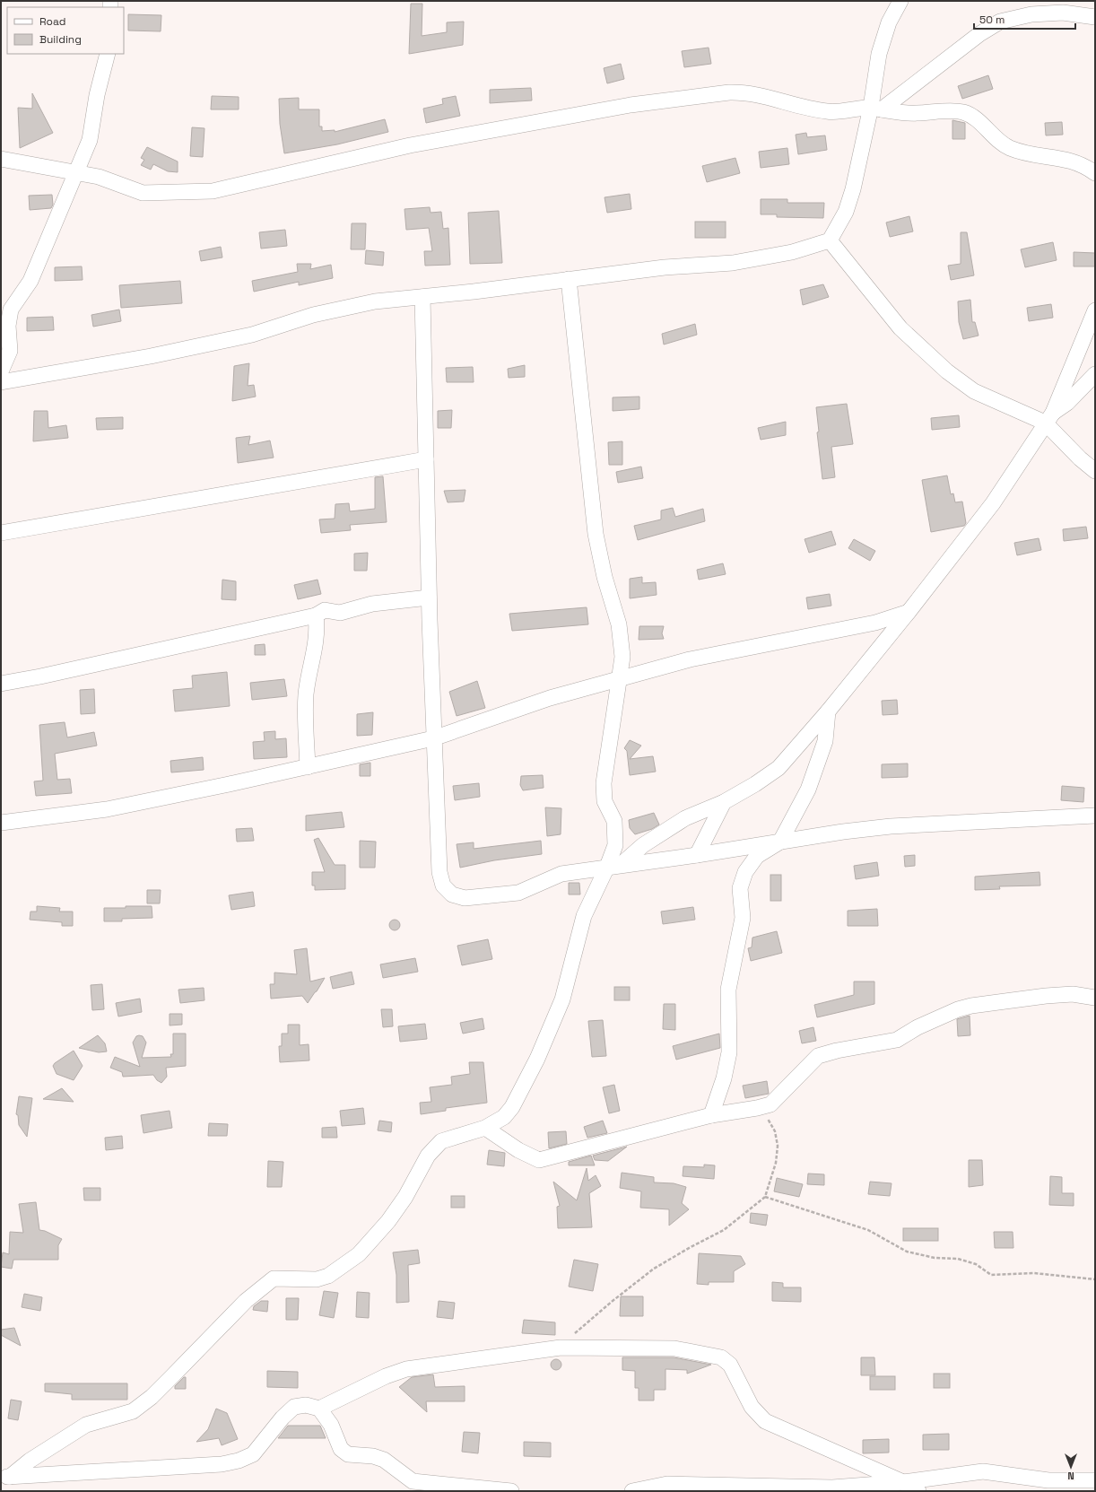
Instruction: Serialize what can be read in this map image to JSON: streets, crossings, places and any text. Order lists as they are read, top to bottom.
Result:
{
  "legend": ["Road", "Building"],
  "scale_bar": "50 m",
  "north": "bottom"
}
